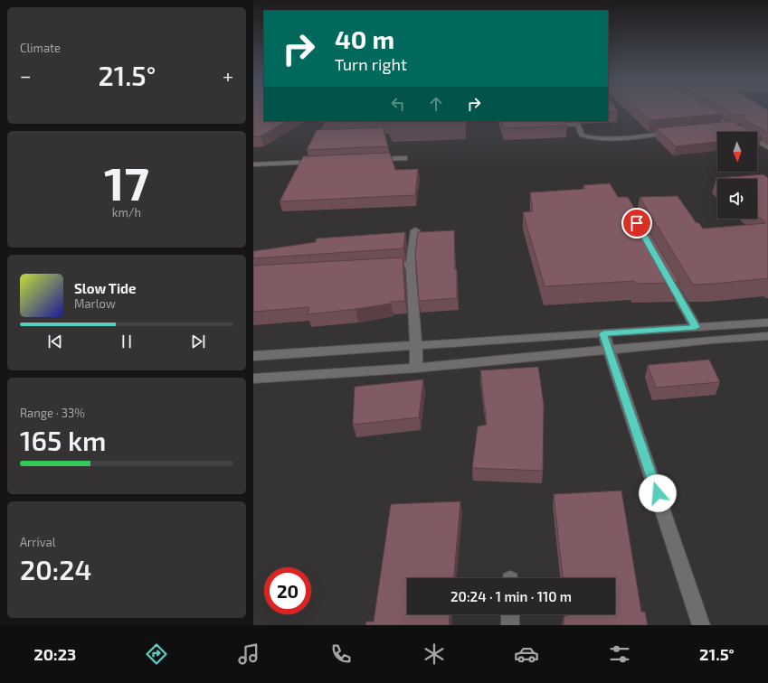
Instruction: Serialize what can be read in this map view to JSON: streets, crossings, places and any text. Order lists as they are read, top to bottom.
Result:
{
  "north": "bottom",
  "page": {
    "tile": [
      "Climate",
      ["17", "km/h"],
      ["Range · 33%", "165 km"],
      ["Arrival", "20:24"]
    ],
    "turn": ["40 m", "Turn right"],
    "heat": ["−", "21.5°", "+"],
    "song": ["Slow Tide", "Marlow"],
    "limit": "20",
    "trip": "20:24 · 1 min · 110 m",
    "tabs": ["20:23", "21.5°"]
  }
}
